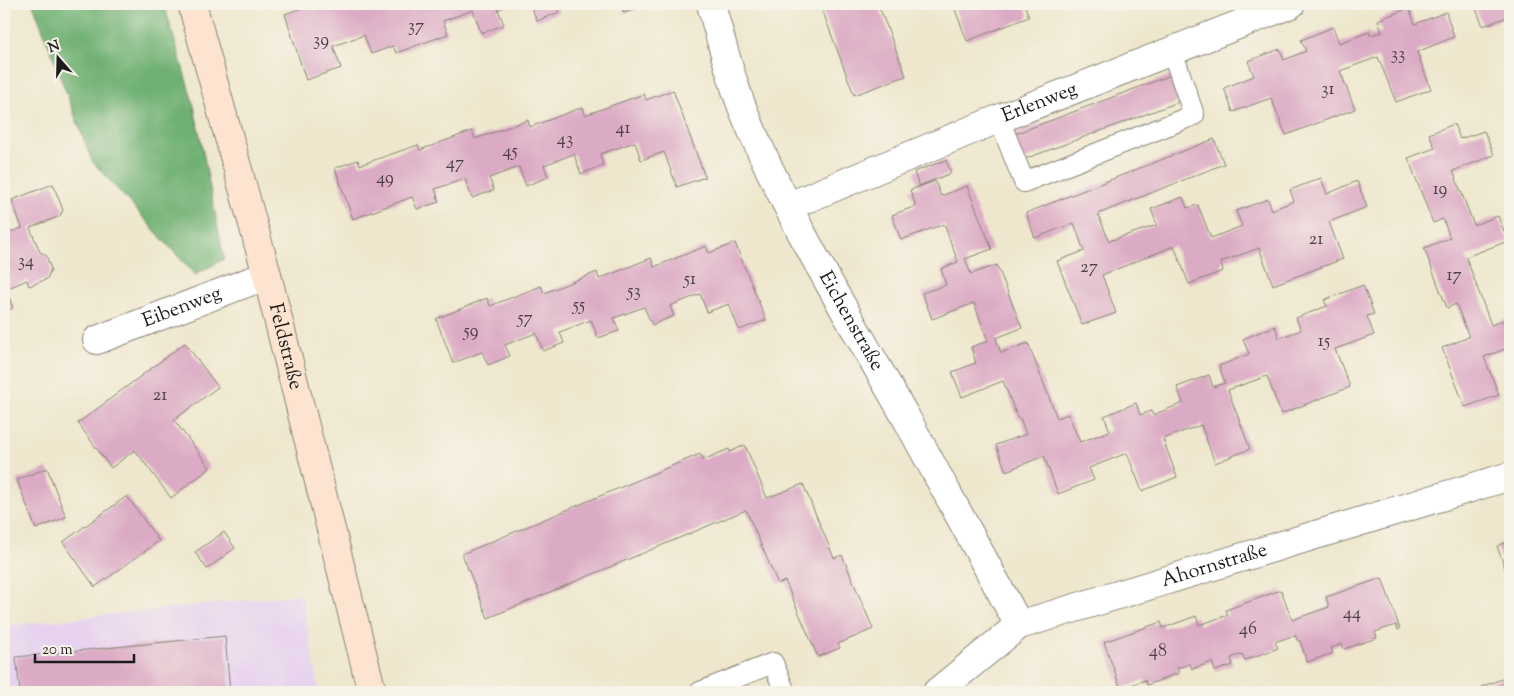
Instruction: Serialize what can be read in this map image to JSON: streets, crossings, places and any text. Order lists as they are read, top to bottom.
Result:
{
  "streets": {
    "main road": ["Feldstraße"],
    "street": [
      "Erlenweg",
      "Eibenweg",
      "Eichenstraße",
      "Ahornstraße"
    ]
  },
  "crossings": [
    ["Erlenweg", "Eichenstraße"],
    ["Eibenweg", "Feldstraße"],
    ["Eichenstraße", "Ahornstraße"]
  ],
  "house_numbers": [
    "37",
    "39",
    "33",
    "31",
    "41",
    "43",
    "45",
    "47",
    "49",
    "19",
    "21",
    "34",
    "27",
    "17",
    "51",
    "53",
    "55",
    "57",
    "59",
    "15",
    "21",
    "44",
    "46",
    "48"
  ],
  "scale_bar": "20 m",
  "north": "top"
}
